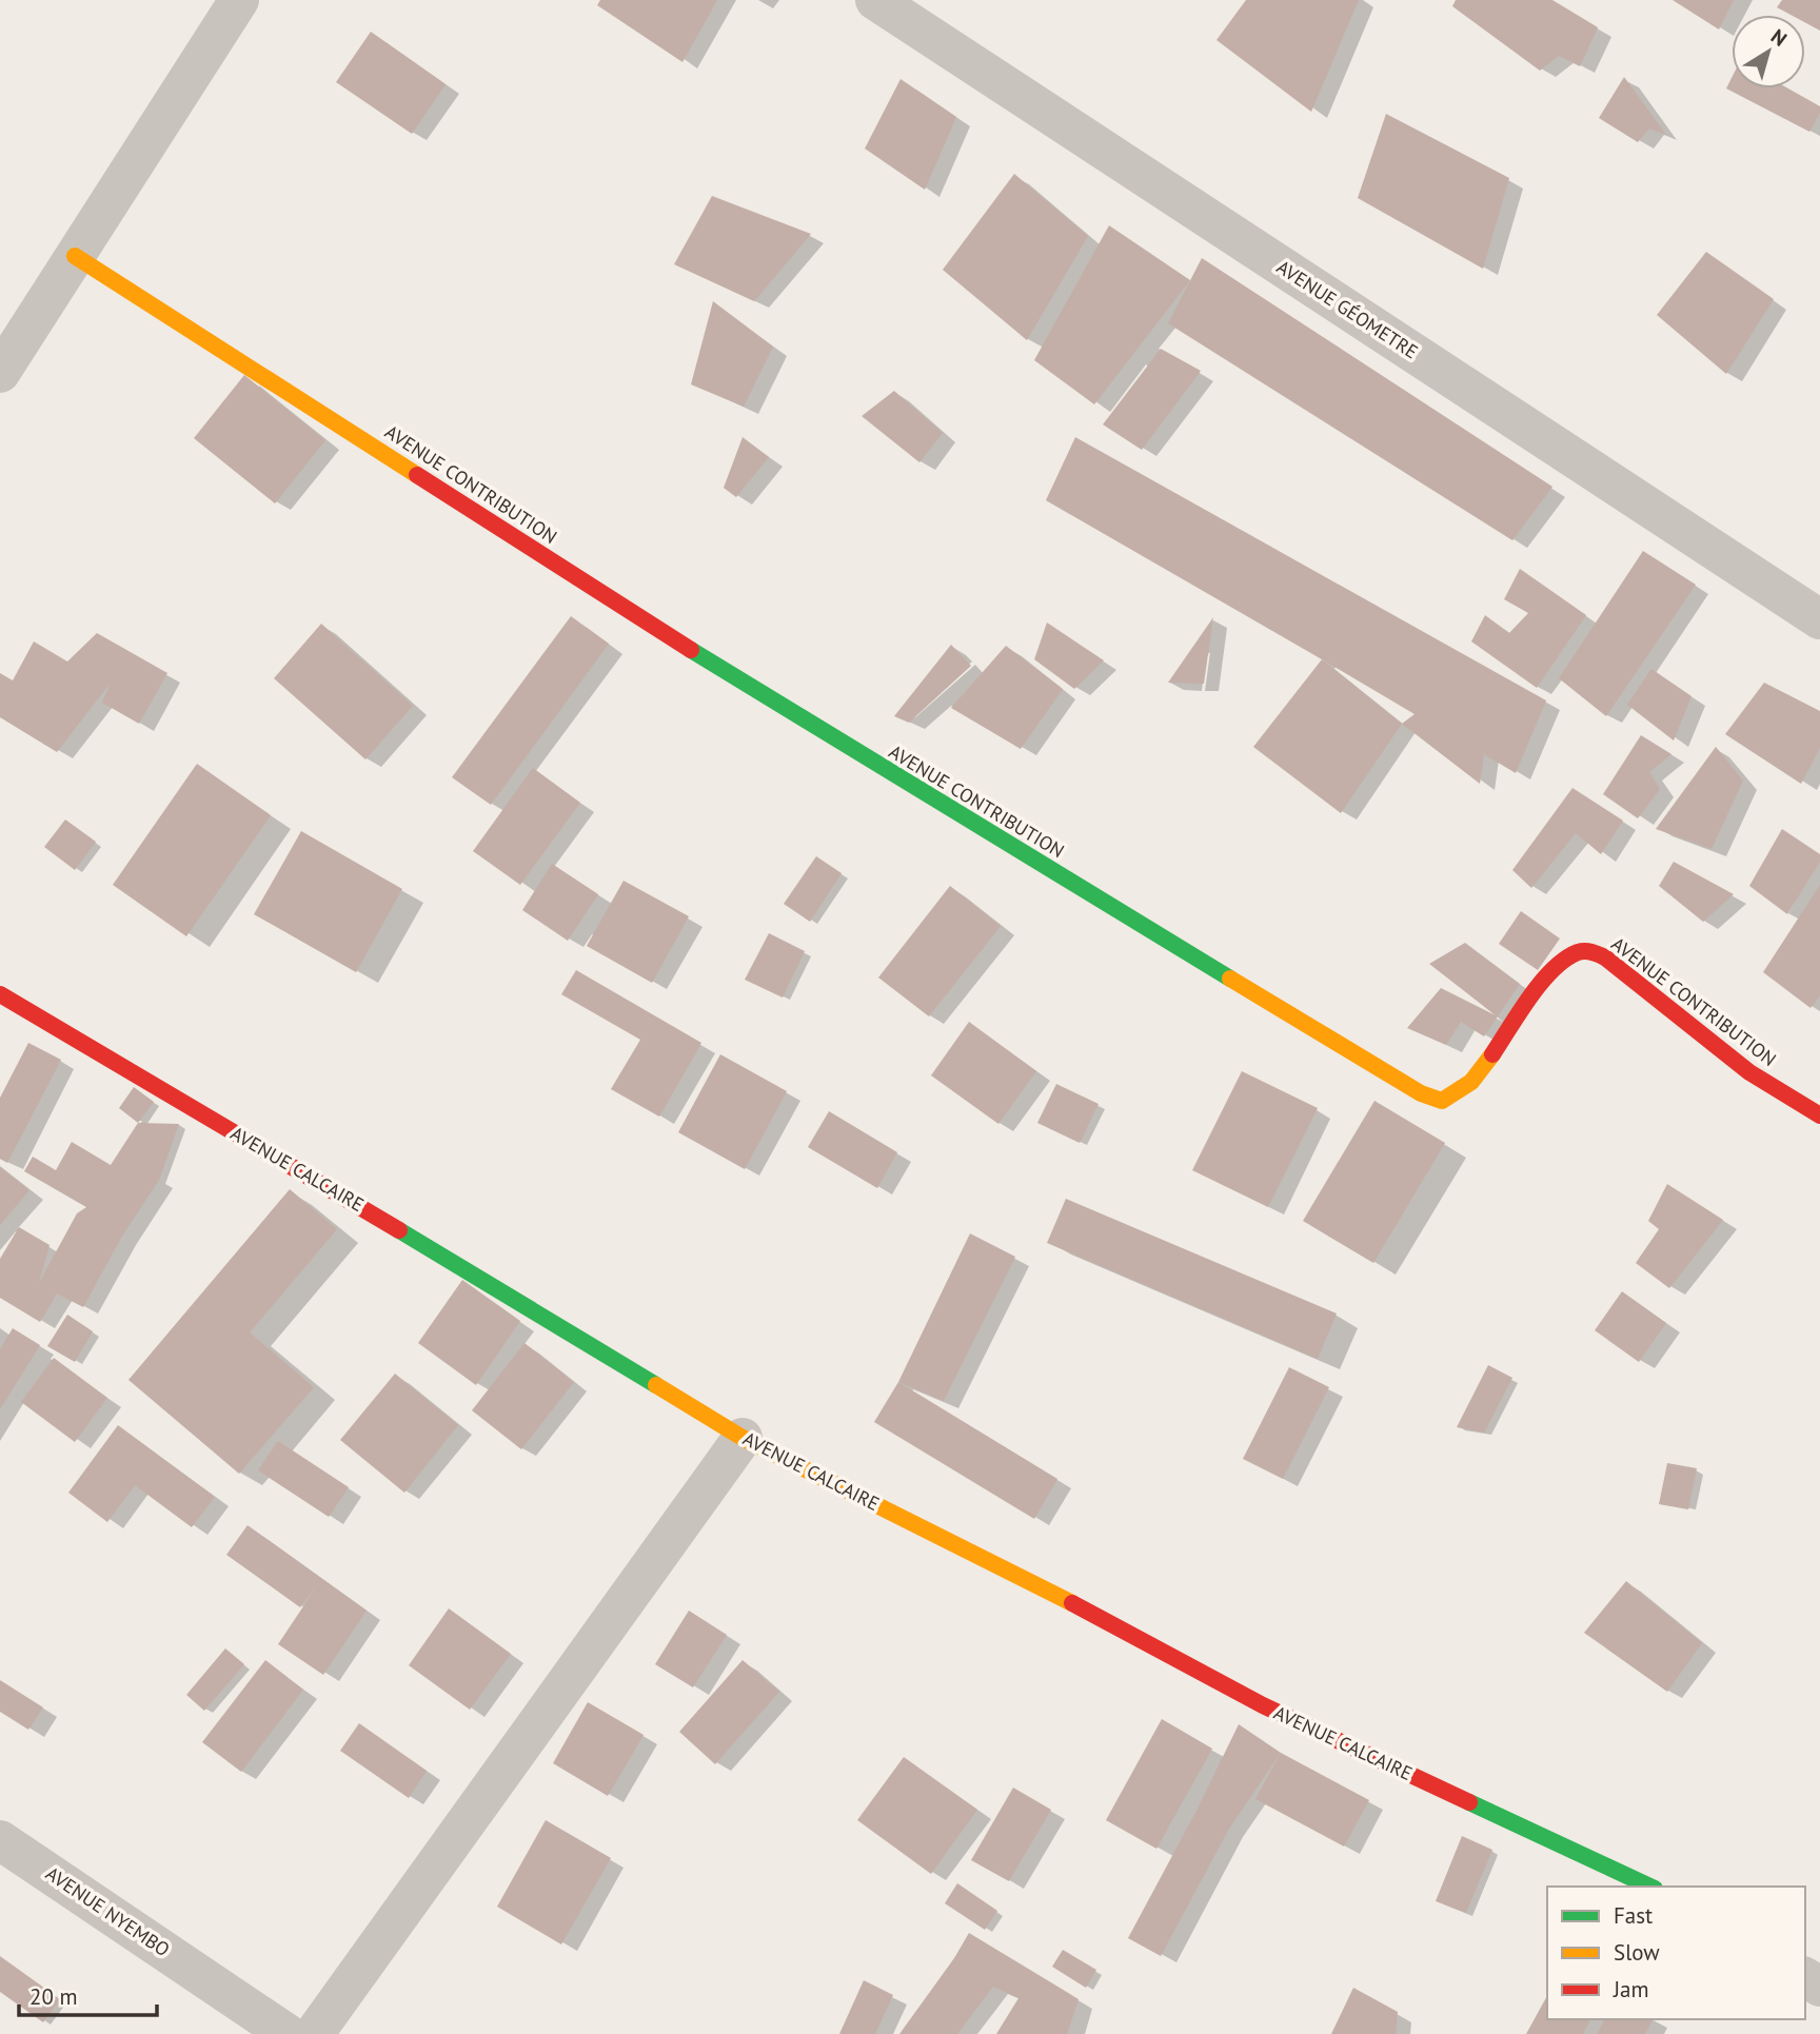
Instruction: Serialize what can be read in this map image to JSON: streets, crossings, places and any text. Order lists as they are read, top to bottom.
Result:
{
  "streets": {
    "street": [
      "AVENUE GÉOMETRE",
      "AVENUE CONTRIBUTION",
      "AVENUE CALCAIRE",
      "AVENUE NYEMBO"
    ]
  },
  "legend": ["Fast", "Slow", "Jam"],
  "scale_bar": "20 m",
  "north": "top right"
}
